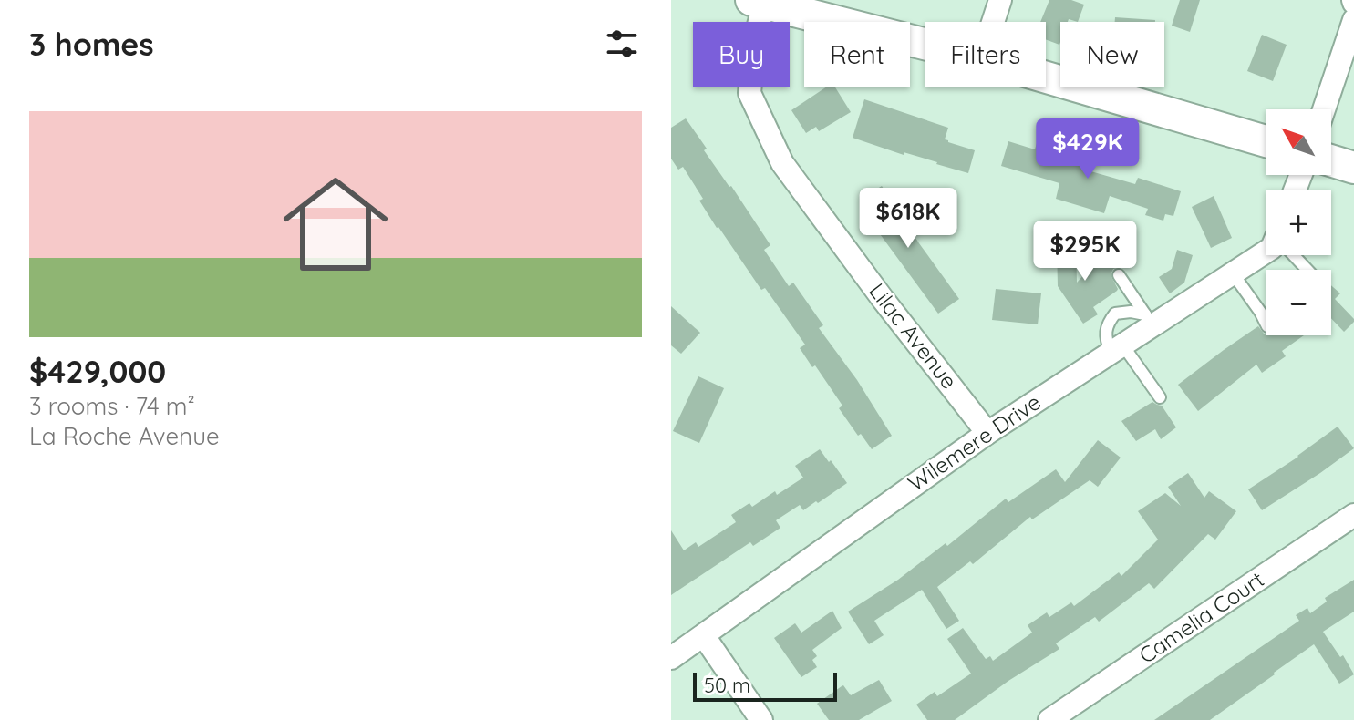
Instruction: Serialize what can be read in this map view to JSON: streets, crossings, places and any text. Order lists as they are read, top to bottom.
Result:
{
  "streets": {
    "street": ["Lilac Avenue", "Wilemere Drive", "Camelia Court"]
  },
  "crossings": [
    ["Lilac Avenue", "Wilemere Drive"]
  ],
  "scale_bar": "50 m",
  "north": "top left",
  "page": {
    "heading": "3 homes",
    "chip": [
      "Buy",
      "Rent",
      "Filters",
      "New"
    ],
    "list": [
      {
        "name": "$429,000",
        "note": "3 rooms · 74 m² · La Roche Avenue"
      }
    ],
    "map_buttons": ["+", "−"],
    "price": ["$429K", "$618K", "$295K"],
    "scale": "50 m"
  }
}
